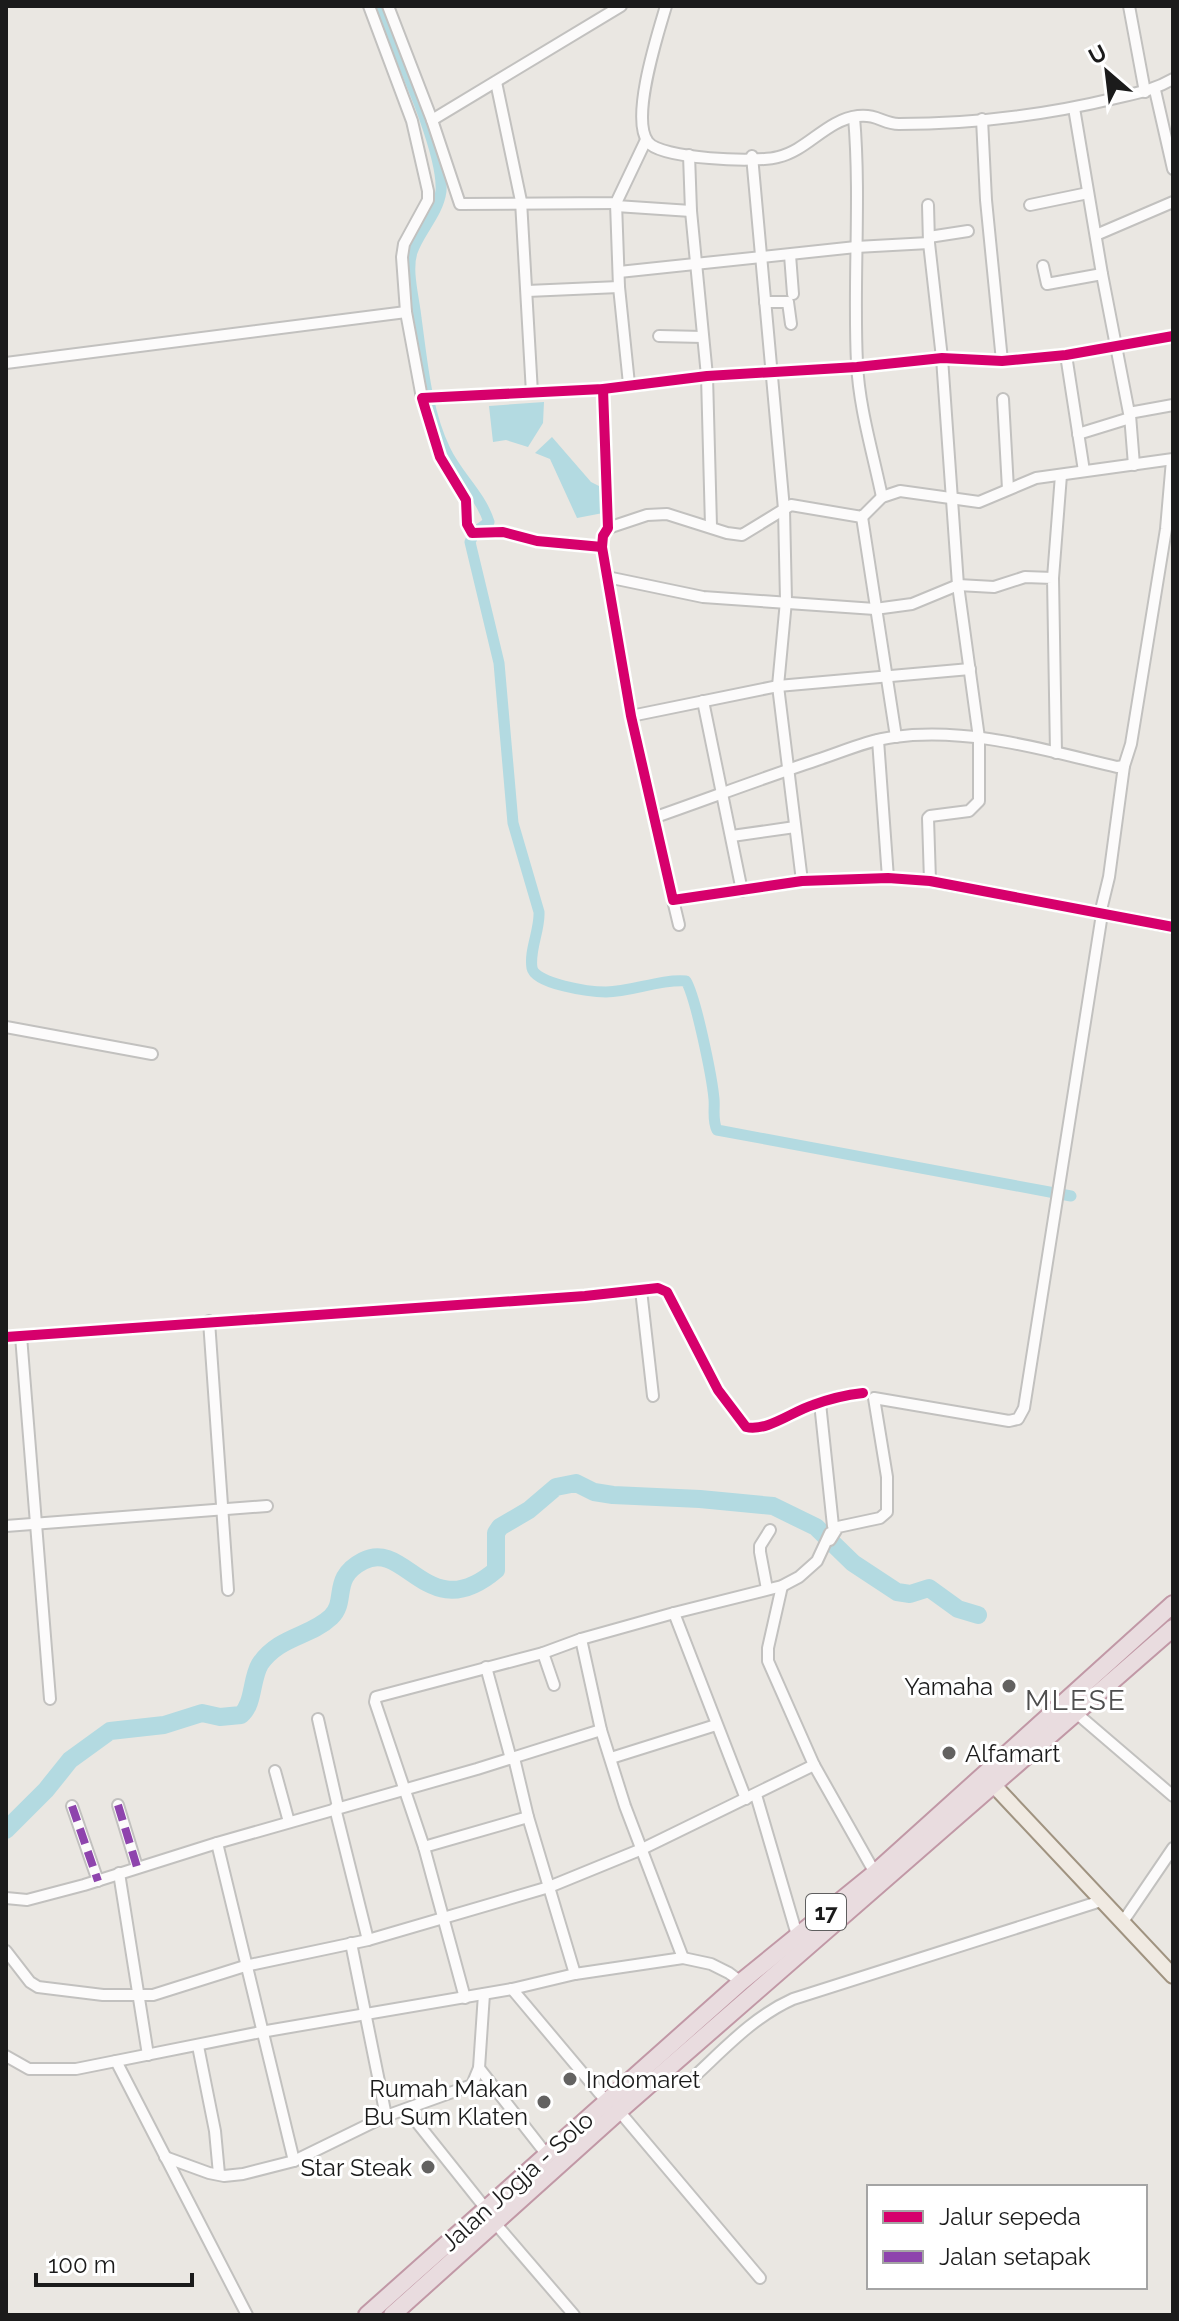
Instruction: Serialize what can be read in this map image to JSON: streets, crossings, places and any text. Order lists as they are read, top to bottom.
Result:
{
  "streets": {
    "highway": ["17", "Jalan Jogja - Solo"]
  },
  "crossings": [
    ["17", "Jalan Jogja - Solo"]
  ],
  "districts": ["MLESE"],
  "places": [
    "Yamaha",
    "Alfamart",
    "Indomaret",
    "Rumah Makan Bu Sum Klaten",
    "Star Steak"
  ],
  "legend": ["Jalur sepeda", "Jalan setapak"],
  "scale_bar": "100 m",
  "north": "top left"
}
